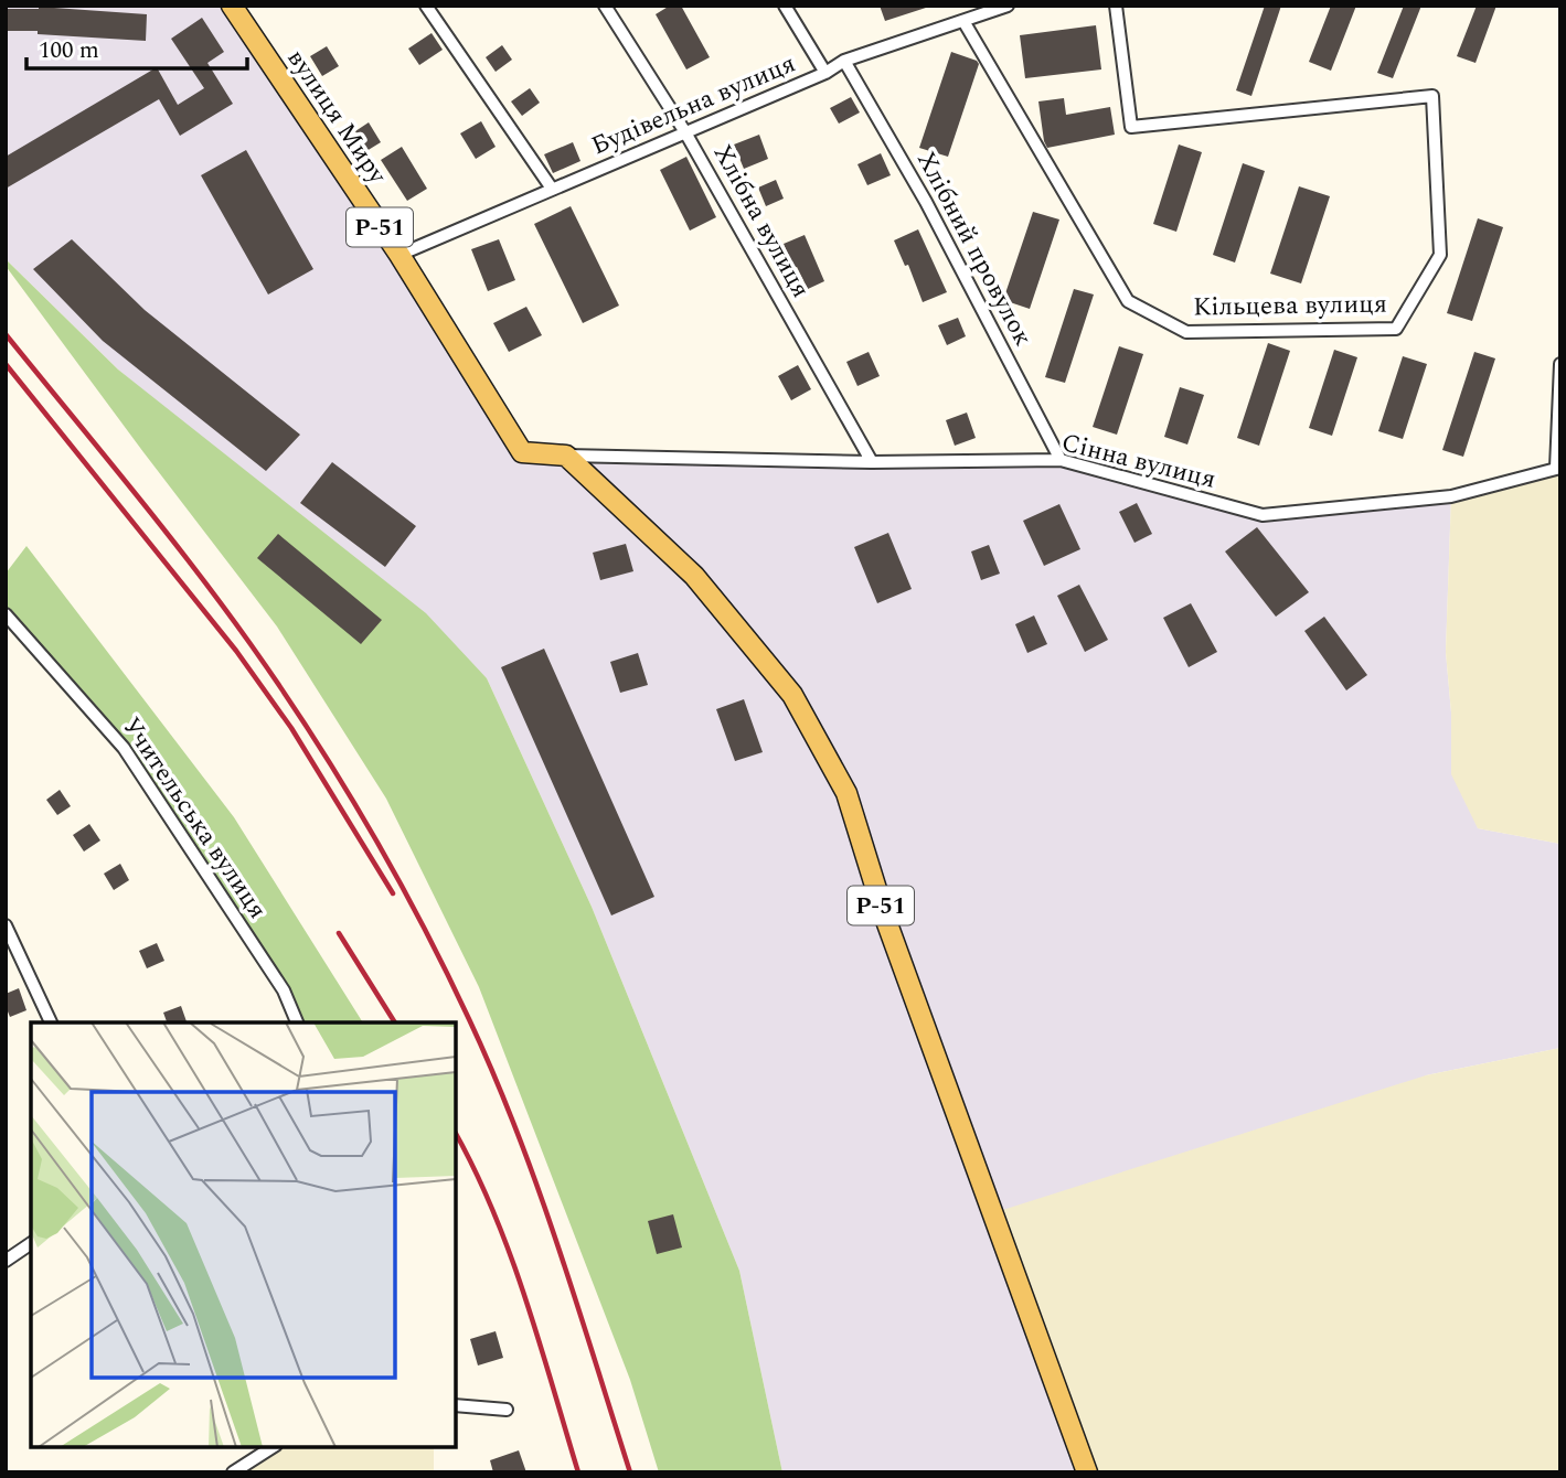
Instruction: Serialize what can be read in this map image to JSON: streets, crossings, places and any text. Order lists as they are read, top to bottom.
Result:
{
  "streets": {
    "main road": ["вулиця Миру", "Р-51"],
    "street": [
      "Будівельна вулиця",
      "Хлібна вулиця",
      "Хлібний провулок",
      "Кільцева вулиця",
      "Сінна вулиця",
      "Учительська вулиця"
    ]
  },
  "crossings": [
    ["Будівельна вулиця", "вулиця Миру"],
    ["Будівельна вулиця", "Хлібна вулиця"],
    ["Будівельна вулиця", "Хлібний провулок"],
    ["Будівельна вулиця", "Кільцева вулиця"],
    ["вулиця Миру", "Р-51"],
    ["вулиця Миру", "Сінна вулиця"],
    ["Хлібна вулиця", "Сінна вулиця"],
    ["Р-51", "Сінна вулиця"],
    ["Хлібний провулок", "Сінна вулиця"]
  ],
  "scale_bar": "100 m"
}
